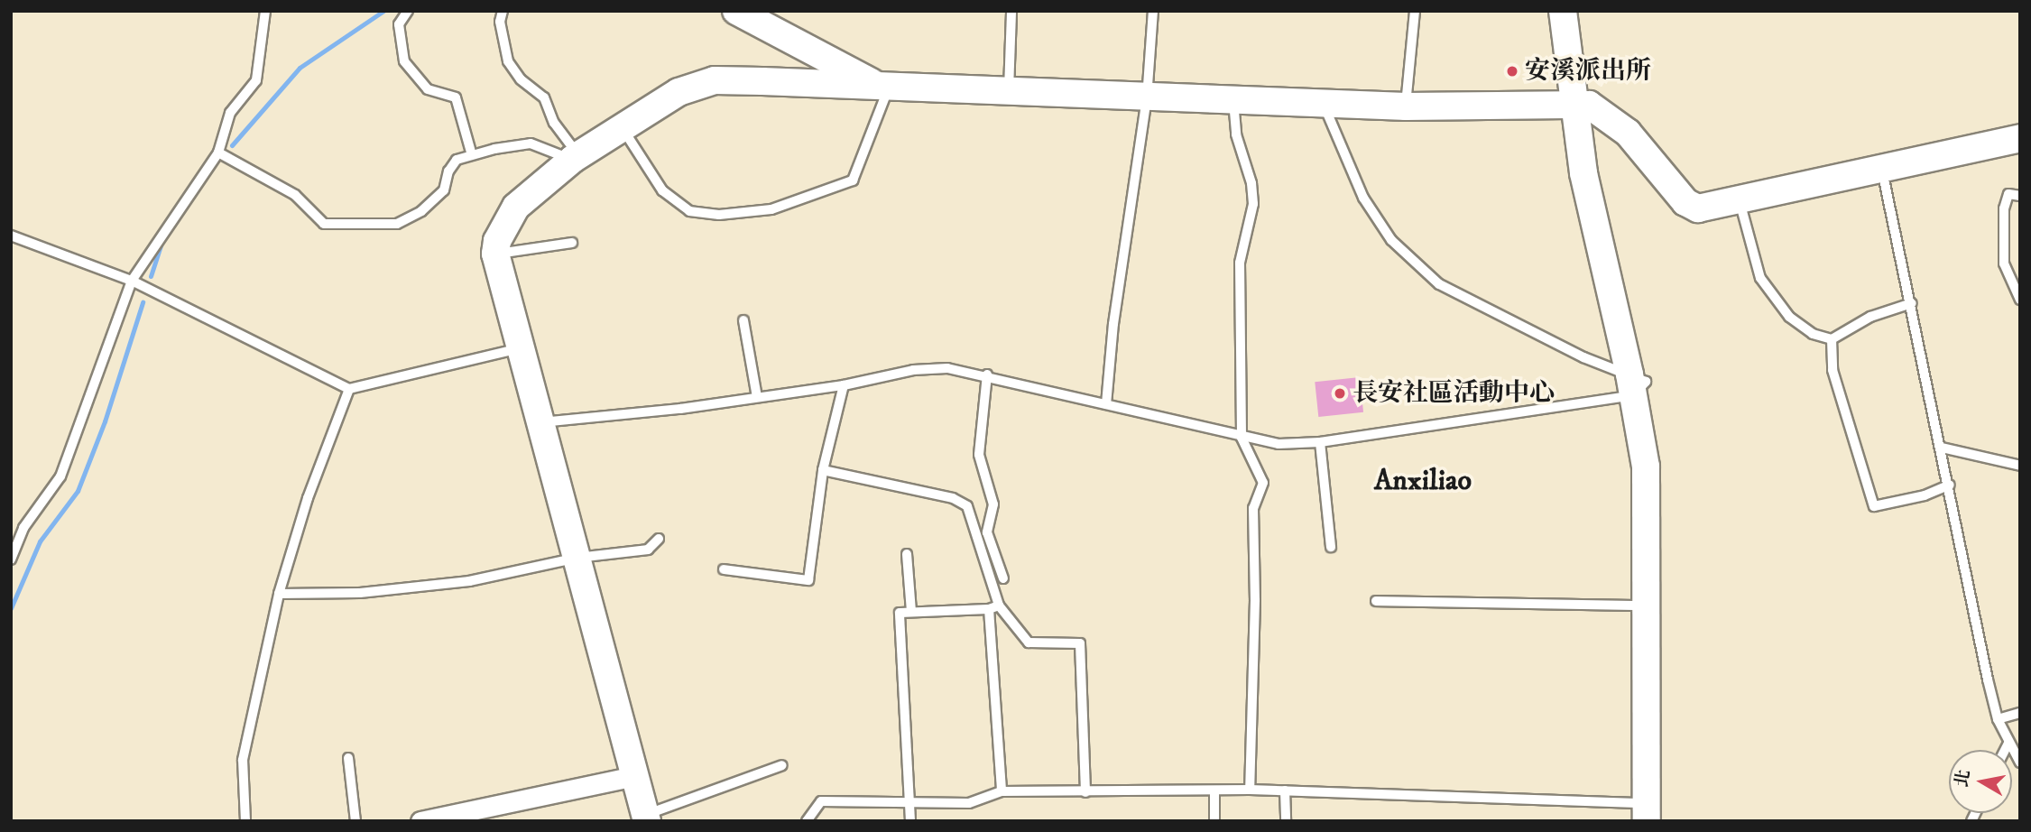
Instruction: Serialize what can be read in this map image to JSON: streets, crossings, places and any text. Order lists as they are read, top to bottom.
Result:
{
  "districts": ["Anxiliao"],
  "places": ["安溪派出所", "長安社區活動中心"],
  "north": "left"
}
